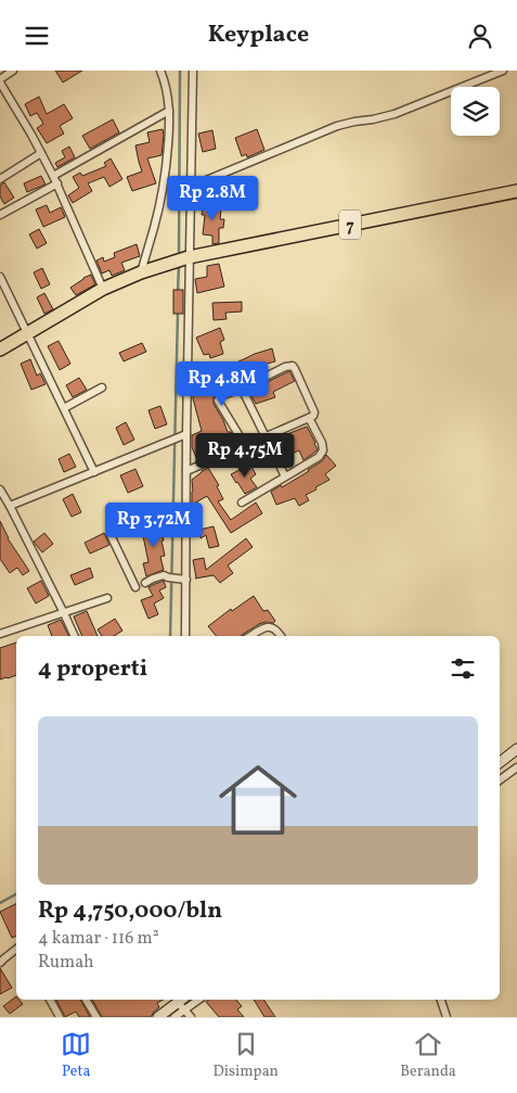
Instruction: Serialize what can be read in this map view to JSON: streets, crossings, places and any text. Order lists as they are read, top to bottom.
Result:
{
  "streets": {
    "highway": ["7"]
  },
  "page": {
    "header": "Keyplace",
    "price": [
      "Rp 2.8M",
      "Rp 4.8M",
      "Rp 4.75M",
      "Rp 3.72M"
    ],
    "heading": "4 properti",
    "list": [
      {
        "name": "Rp 4,750,000/bln",
        "note": "4 kamar · 116 m² · Rumah"
      }
    ],
    "tabs": ["Peta", "Disimpan", "Beranda"]
  }
}
